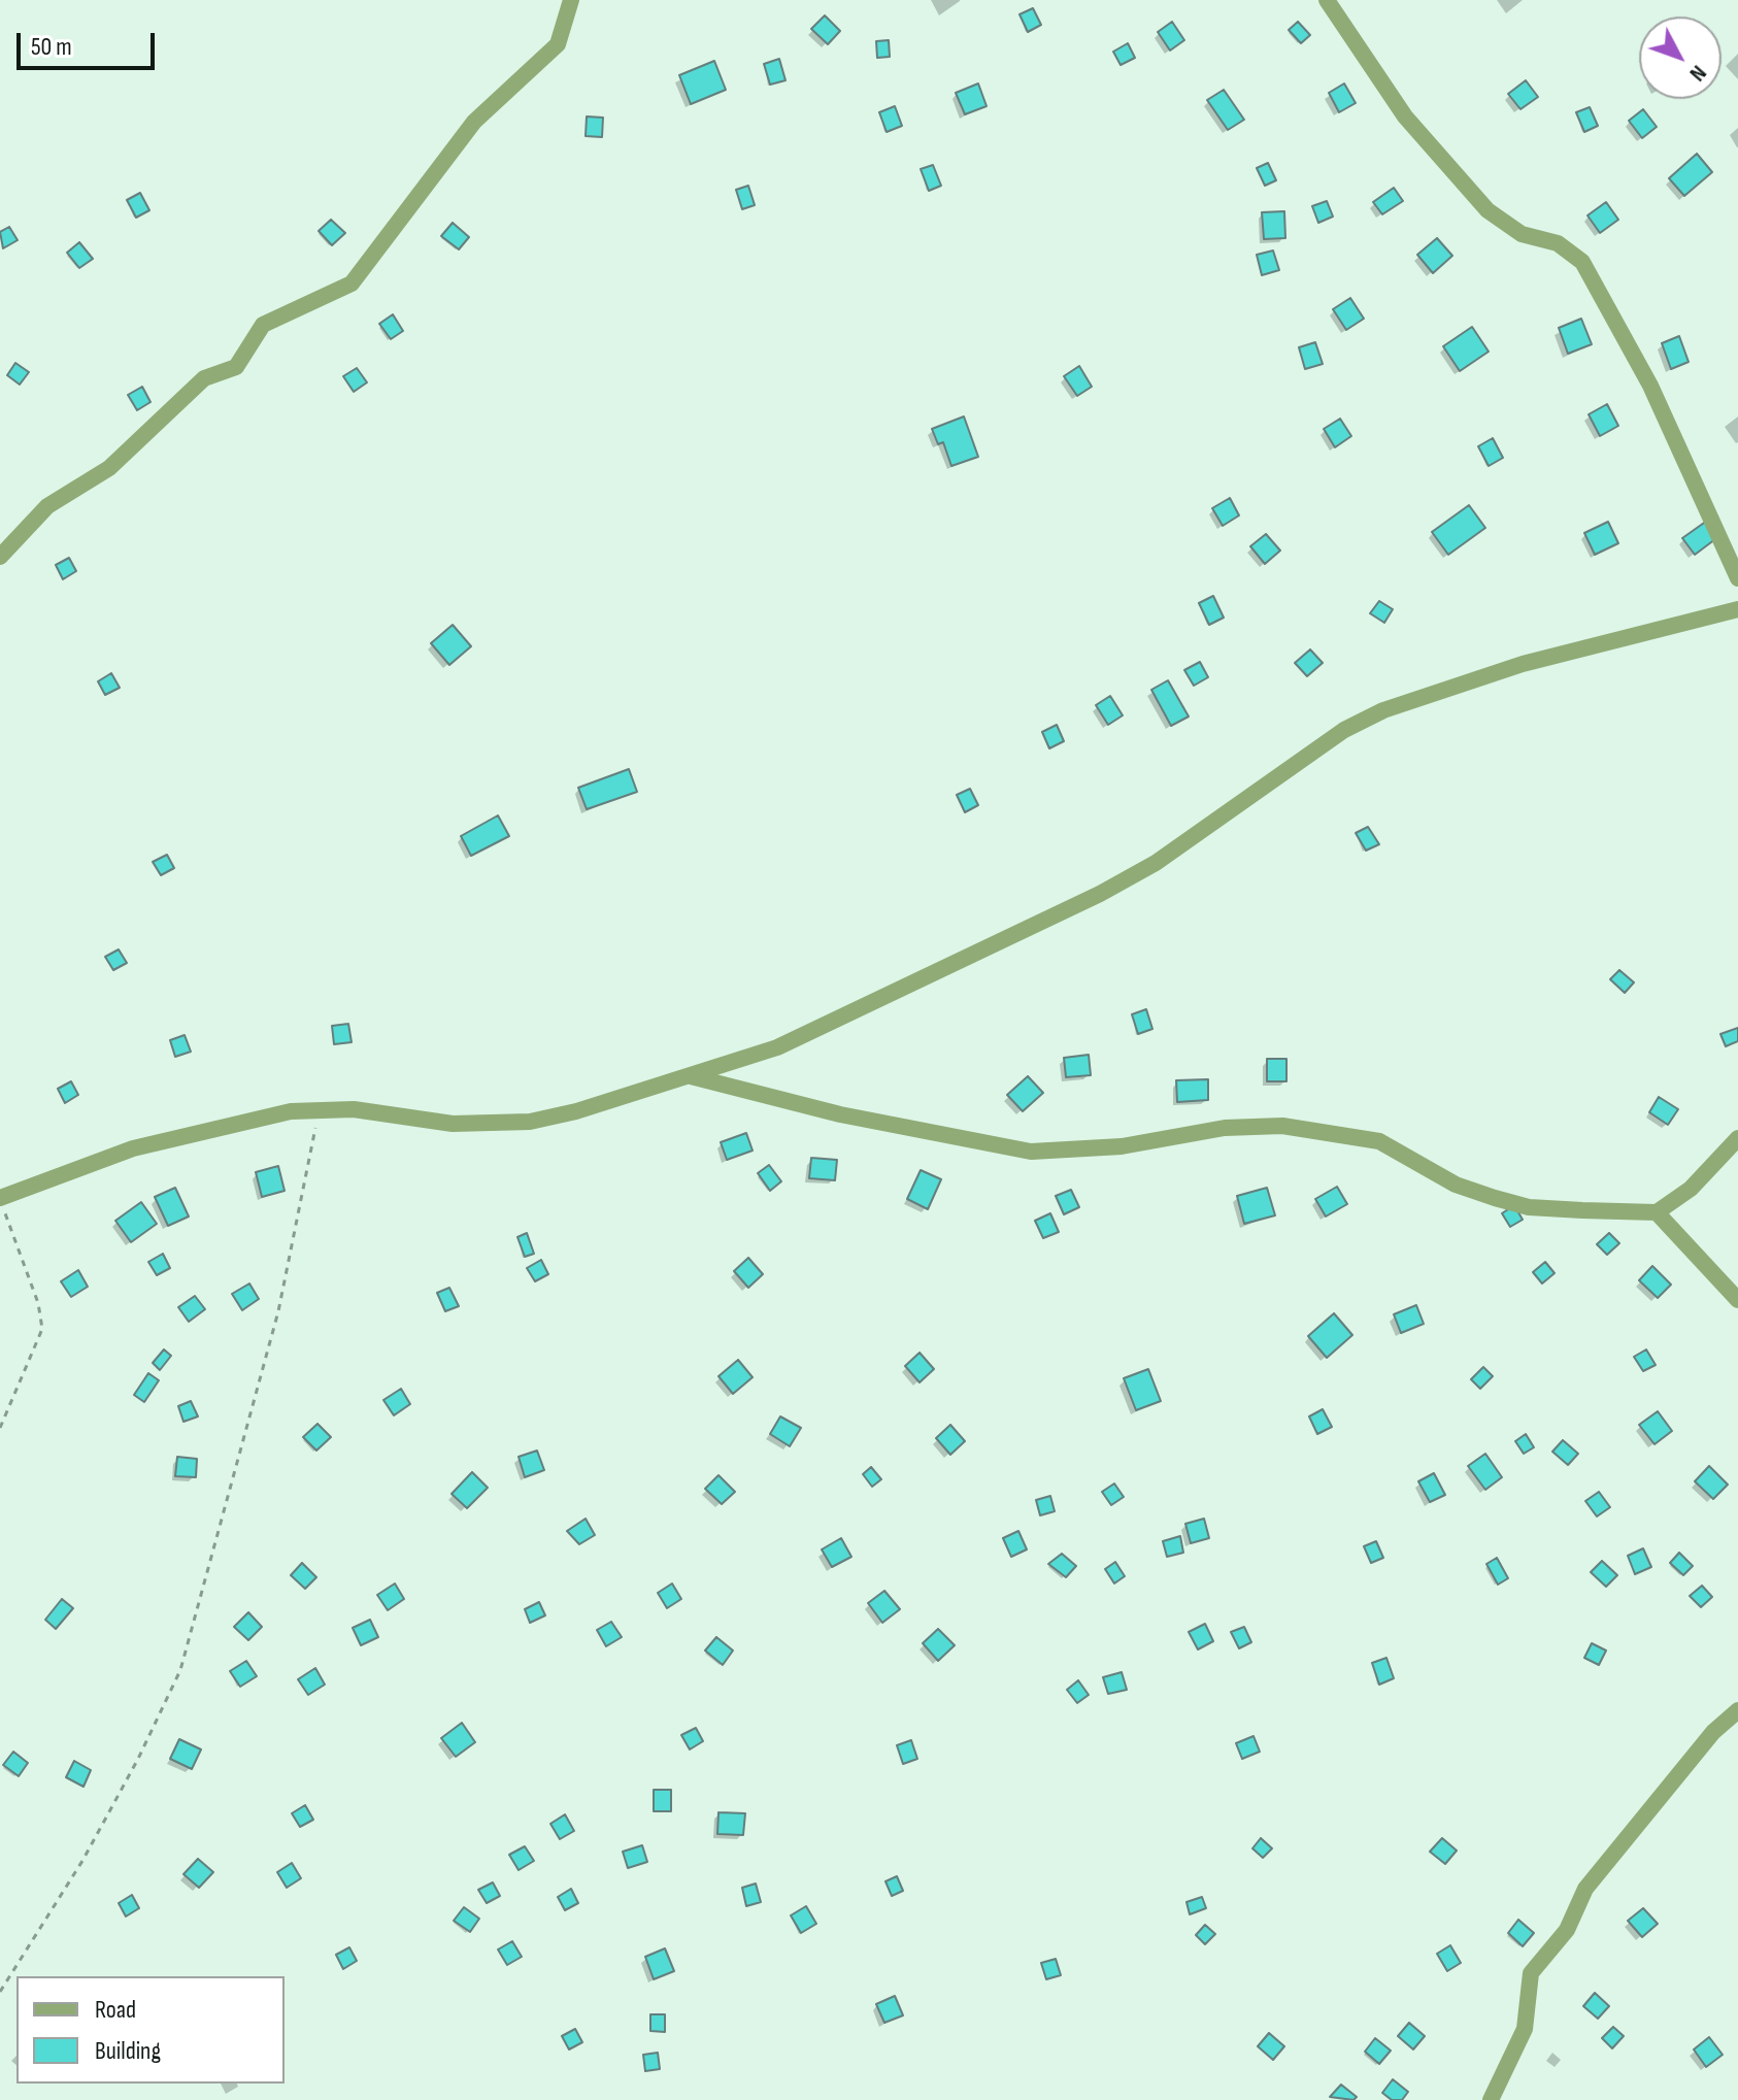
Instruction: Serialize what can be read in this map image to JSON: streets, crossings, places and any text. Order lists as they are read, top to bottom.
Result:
{
  "legend": ["Road", "Building"],
  "scale_bar": "50 m",
  "north": "bottom right"
}
